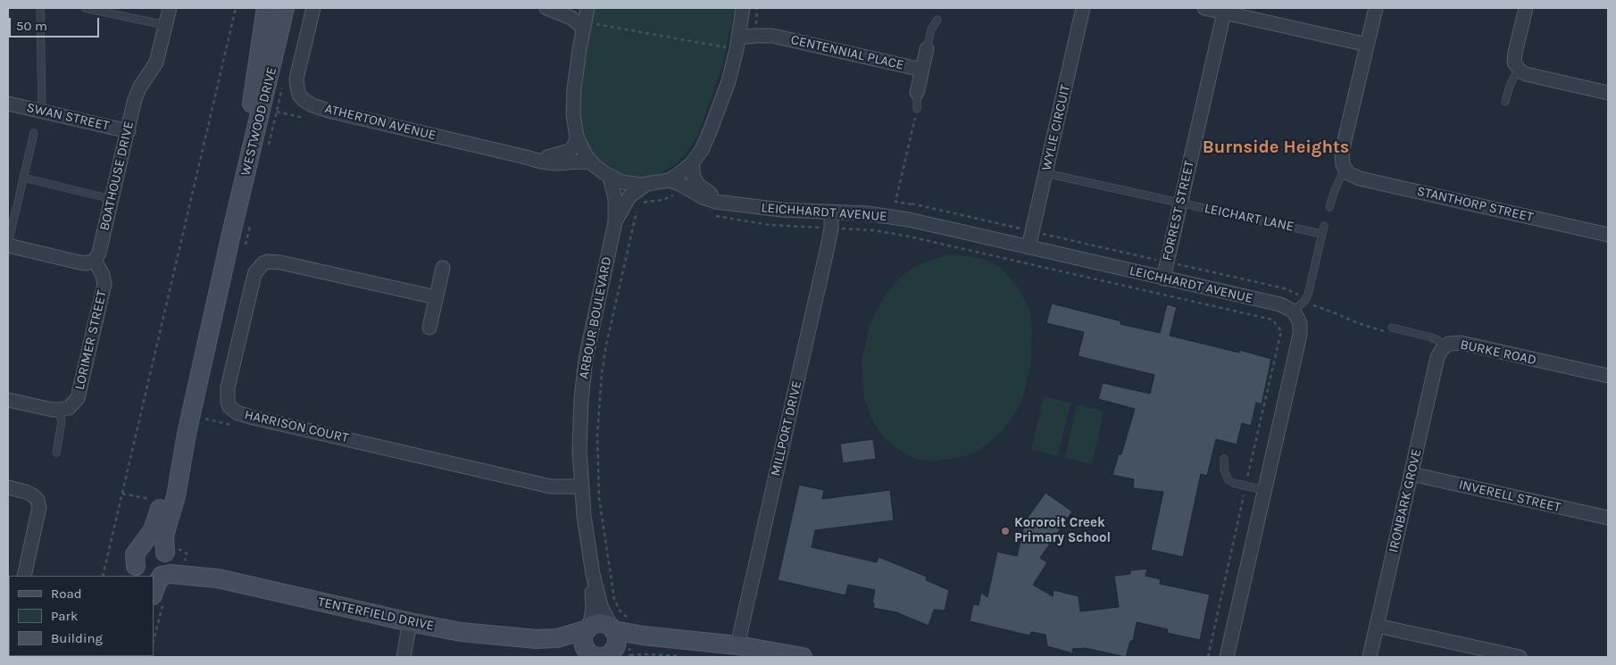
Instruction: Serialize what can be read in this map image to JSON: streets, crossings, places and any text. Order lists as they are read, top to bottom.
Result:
{
  "streets": {
    "street": [
      "CENTENNIAL PLACE",
      "SWAN STREET",
      "WESTWOOD DRIVE",
      "ATHERTON AVENUE",
      "WYLIE CIRCUIT",
      "BOATHOUSE DRIVE",
      "STANTHORP STREET",
      "FORREST STREET",
      "LEICHHARDT AVENUE",
      "ARBOUR BOULEVARD",
      "LORIMER STREET",
      "BURKE ROAD",
      "HARRISON COURT",
      "MILLPORT DRIVE",
      "INVERELL STREET",
      "IRONBARK GROVE",
      "TENTERFIELD DRIVE"
    ],
    "lane": ["LEICHART LANE"]
  },
  "crossings": [
    ["SWAN STREET", "BOATHOUSE DRIVE"],
    ["WESTWOOD DRIVE", "TENTERFIELD DRIVE"],
    ["WYLIE CIRCUIT", "LEICHHARDT AVENUE"],
    ["WYLIE CIRCUIT", "LEICHART LANE"],
    ["BOATHOUSE DRIVE", "LORIMER STREET"],
    ["FORREST STREET", "LEICHHARDT AVENUE"],
    ["FORREST STREET", "LEICHART LANE"],
    ["LEICHHARDT AVENUE", "MILLPORT DRIVE"],
    ["ARBOUR BOULEVARD", "HARRISON COURT"],
    ["BURKE ROAD", "IRONBARK GROVE"],
    ["INVERELL STREET", "IRONBARK GROVE"]
  ],
  "districts": ["Burnside Heights"],
  "places": ["Kororoit Creek Primary School"],
  "legend": ["Road", "Park", "Building"],
  "scale_bar": "50 m"
}
